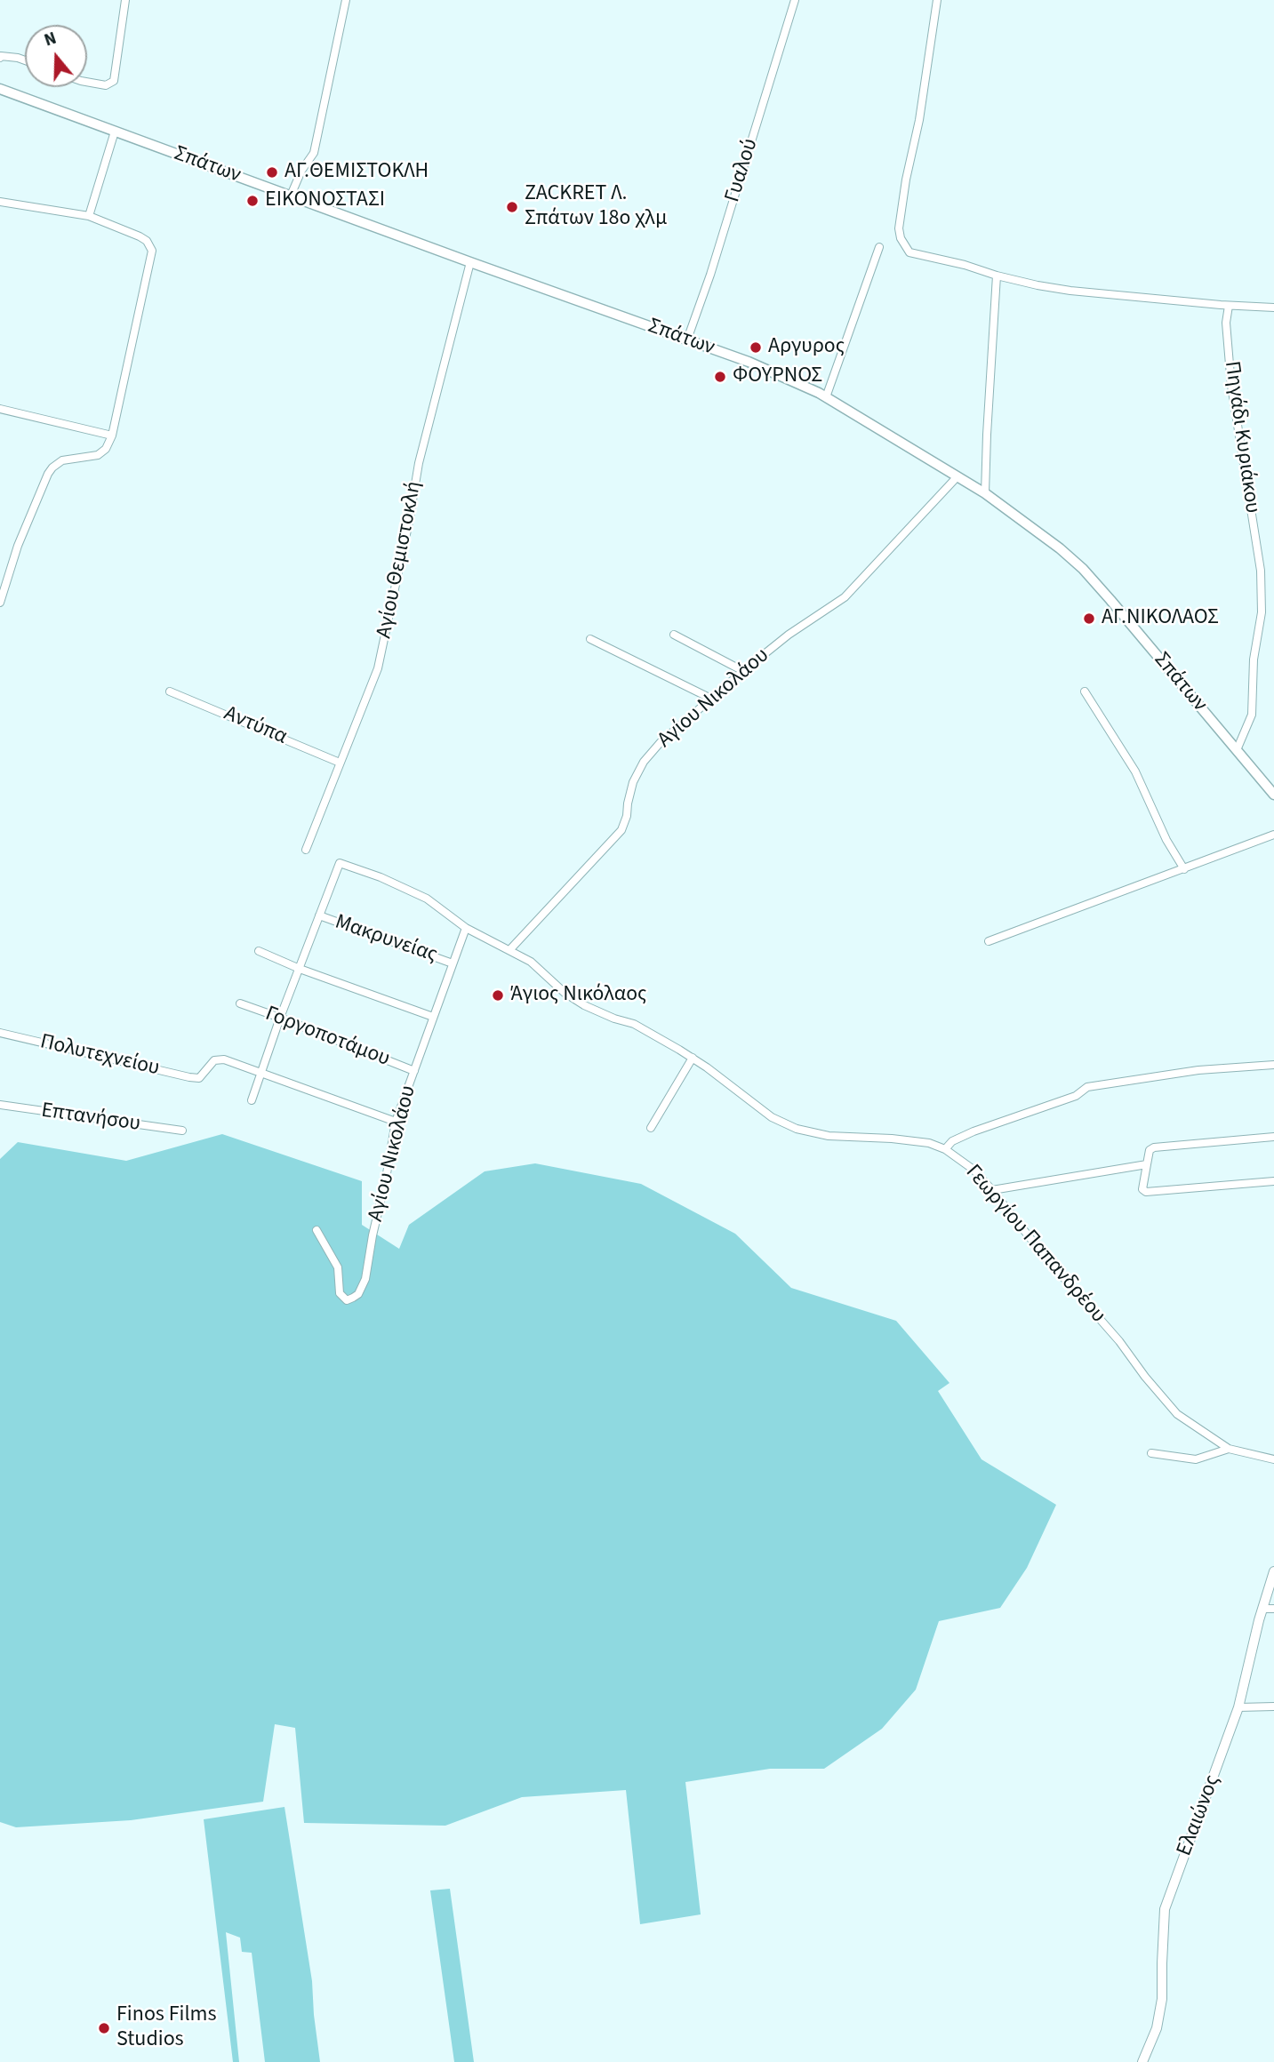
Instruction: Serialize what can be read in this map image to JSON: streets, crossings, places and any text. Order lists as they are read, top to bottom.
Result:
{
  "streets": {
    "main road": ["Σπάτων"],
    "street": [
      "Γυαλού",
      "Πηγάδι Κυριάκου",
      "Αγίου Θεμιστοκλή",
      "Αγίου Νικολάου",
      "Αντύπα",
      "Μακρυνείας",
      "Γοργοποτάμου",
      "Πολυτεχνείου",
      "Επτανήσου",
      "Γεωργίου Παπανδρέου",
      "Ελαιώνος"
    ]
  },
  "crossings": [
    ["Σπάτων", "Γυαλού"],
    ["Σπάτων", "Πηγάδι Κυριάκου"],
    ["Σπάτων", "Αγίου Θεμιστοκλή"],
    ["Σπάτων", "Αγίου Νικολάου"],
    ["Αγίου Θεμιστοκλή", "Αντύπα"],
    ["Αγίου Νικολάου", "Μακρυνείας"],
    ["Αγίου Νικολάου", "Γοργοποτάμου"],
    ["Αγίου Νικολάου", "Γεωργίου Παπανδρέου"],
    ["Μακρυνείας", "Γεωργίου Παπανδρέου"]
  ],
  "places": [
    "ΑΓ.ΘΕΜΙΣΤΟΚΛΗ",
    "ΕΙΚΟΝΟΣΤΑΣΙ",
    "ZACKRET Λ. Σπάτων 18ο χλμ",
    "Αργυρος",
    "ΦΟΥΡΝΟΣ",
    "ΑΓ.ΝΙΚΟΛΑΟΣ",
    "Άγιος Νικόλαος",
    "Finos Films Studios"
  ],
  "north": "top"
}
